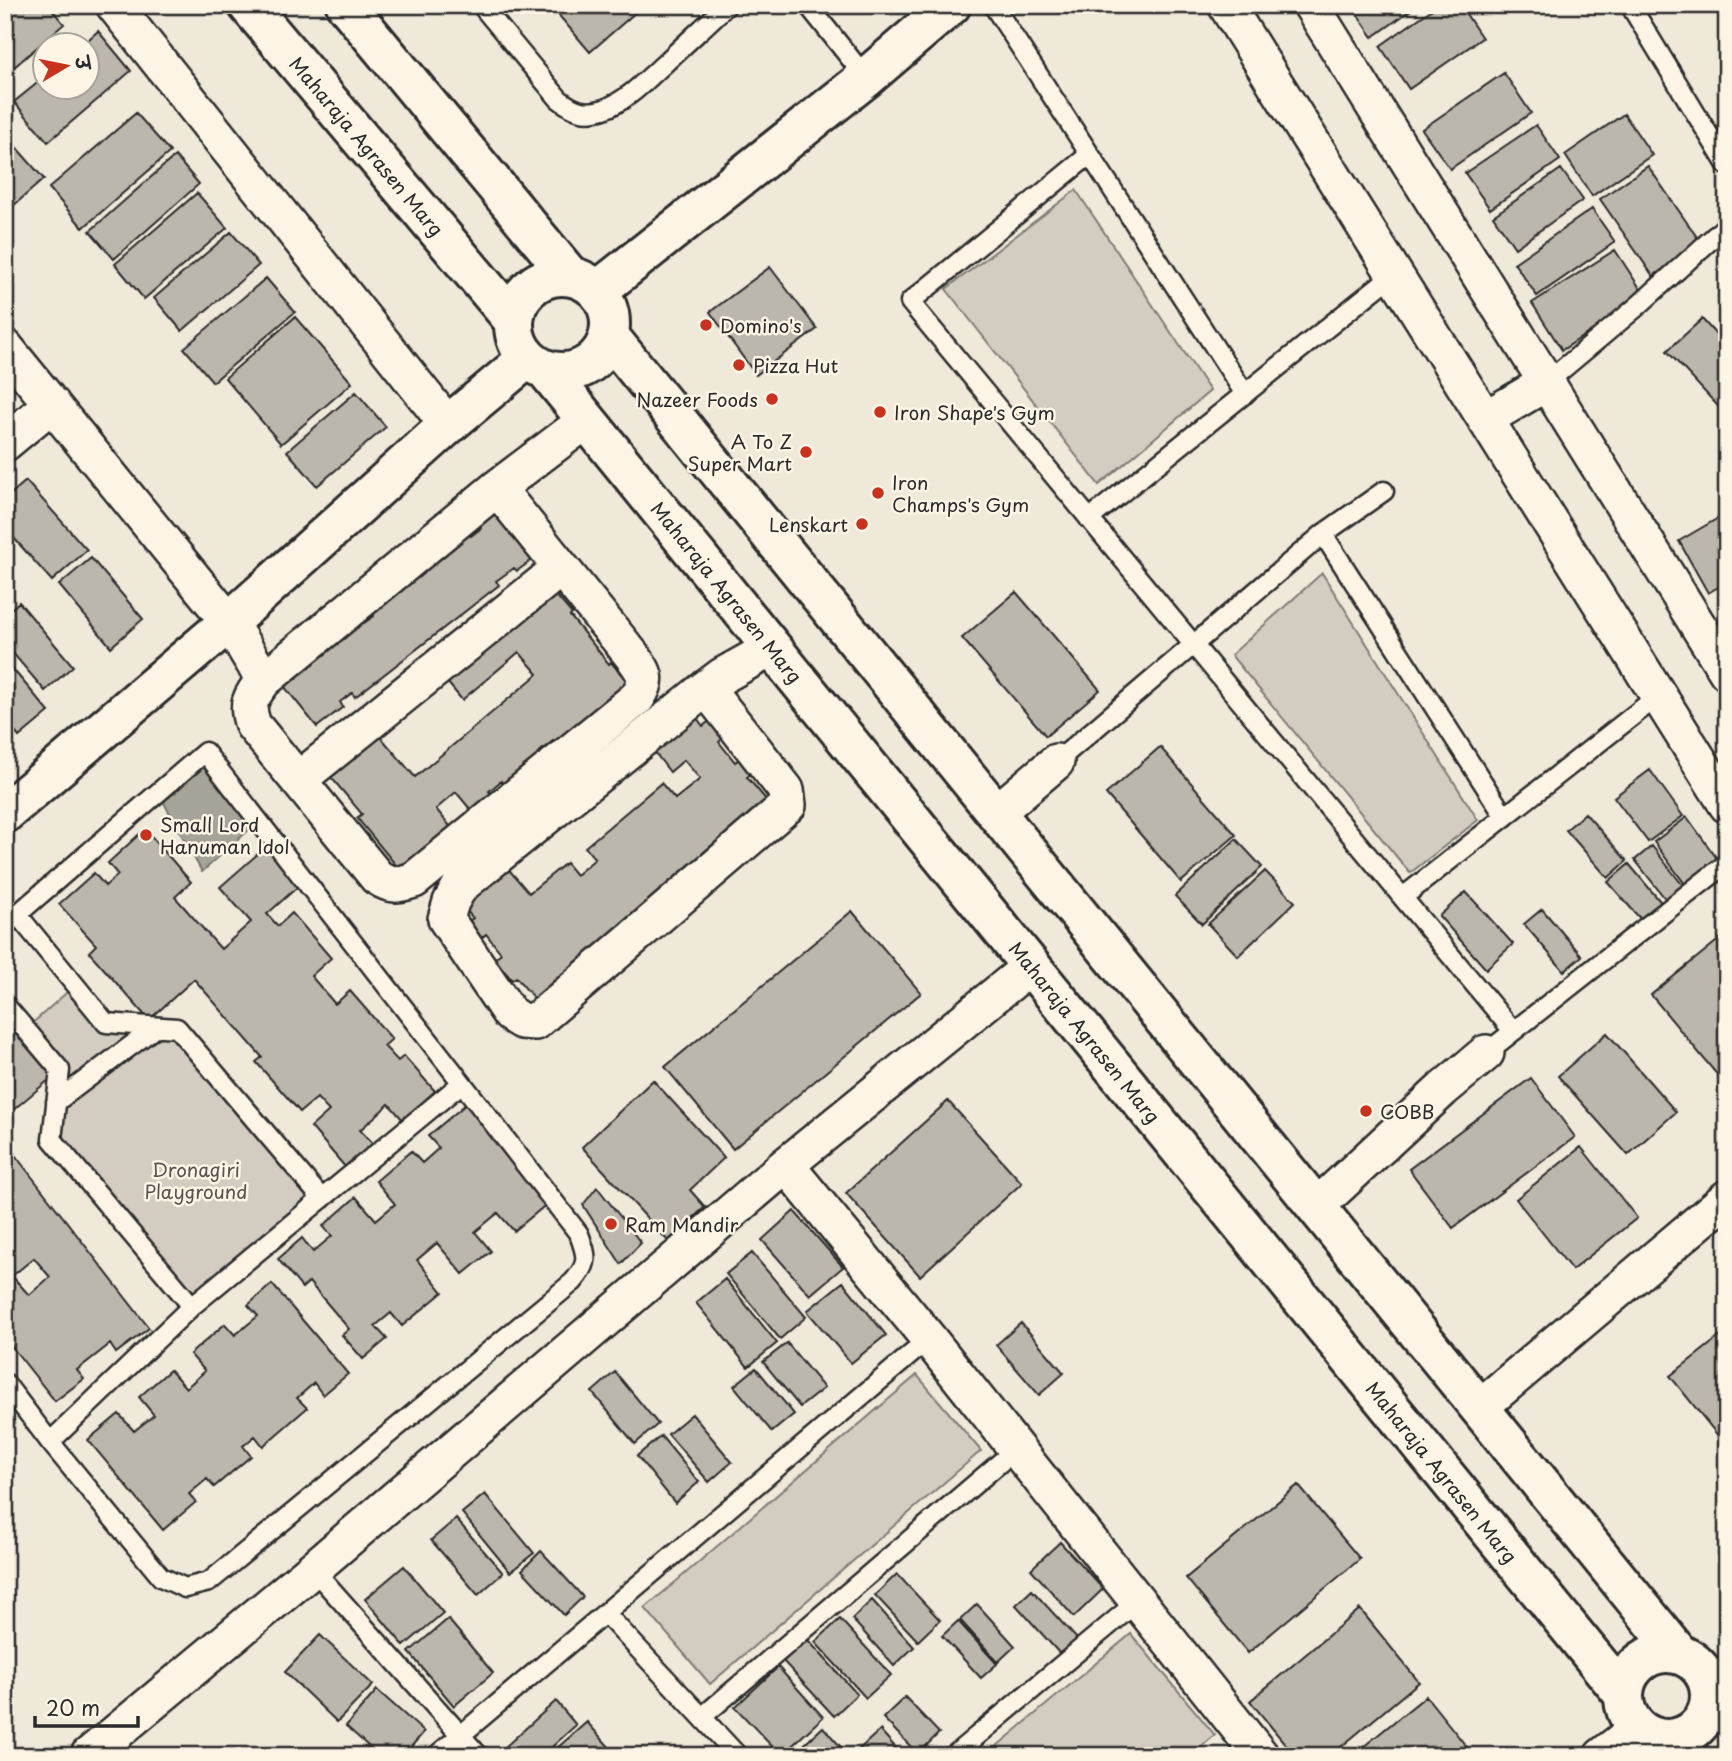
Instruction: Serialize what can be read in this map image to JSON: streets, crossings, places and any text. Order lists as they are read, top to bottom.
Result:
{
  "streets": {
    "street": ["Maharaja Agrasen Marg"]
  },
  "parks": ["Dronagiri Playground"],
  "places": [
    "Domino's",
    "Pizza Hut",
    "Nazeer Foods",
    "Iron Shape's Gym",
    "A To Z Super Mart",
    "Iron Champs's Gym",
    "Lenskart",
    "Small Lord Hanuman Idol",
    "COBB",
    "Ram Mandir"
  ],
  "scale_bar": "20 m",
  "north": "right"
}
